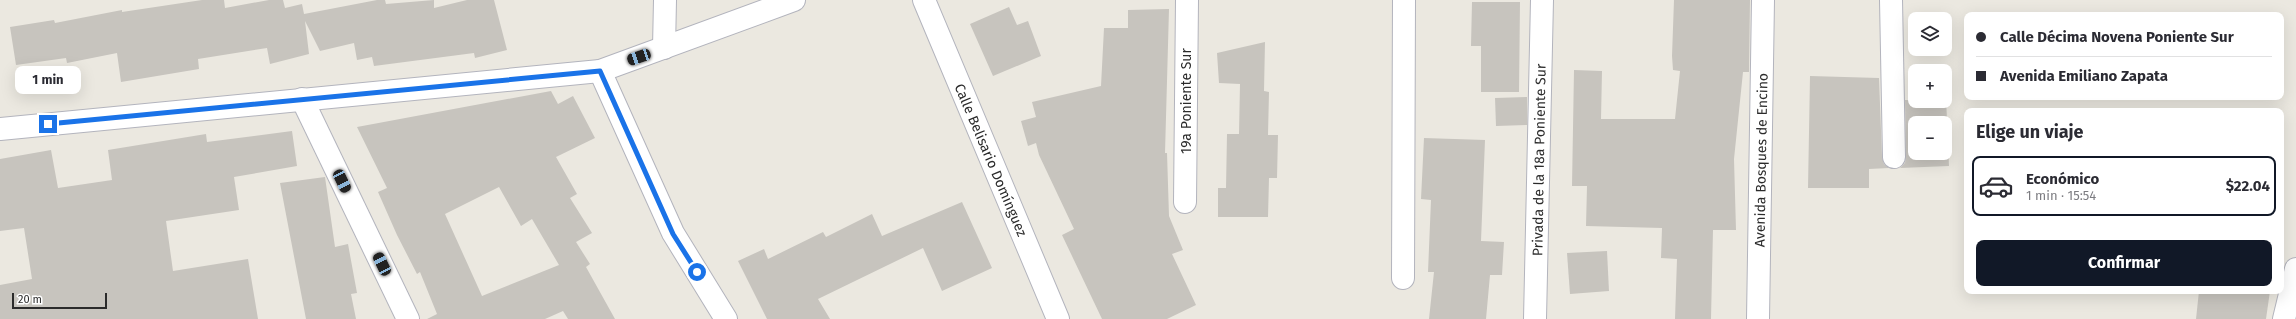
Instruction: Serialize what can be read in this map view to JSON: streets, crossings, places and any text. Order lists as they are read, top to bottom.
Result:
{
  "streets": {
    "street": [
      "19a Poniente Sur",
      "Calle Belisario Domínguez",
      "Privada de la 18a Poniente Sur",
      "Avenida Bosques de Encino"
    ]
  },
  "scale_bar": "20 m",
  "page": {
    "map_buttons": ["+", "−"],
    "banner": ["Calle Décima Novena Poniente Sur", "Avenida Emiliano Zapata"],
    "bubble": "1 min",
    "heading": "Elige un viaje",
    "list": [
      {
        "name": "Económico",
        "note": "1 min · 15:54",
        "value": "$22.04"
      }
    ],
    "buttons": "Confirmar",
    "scale": "20 m"
  }
}
